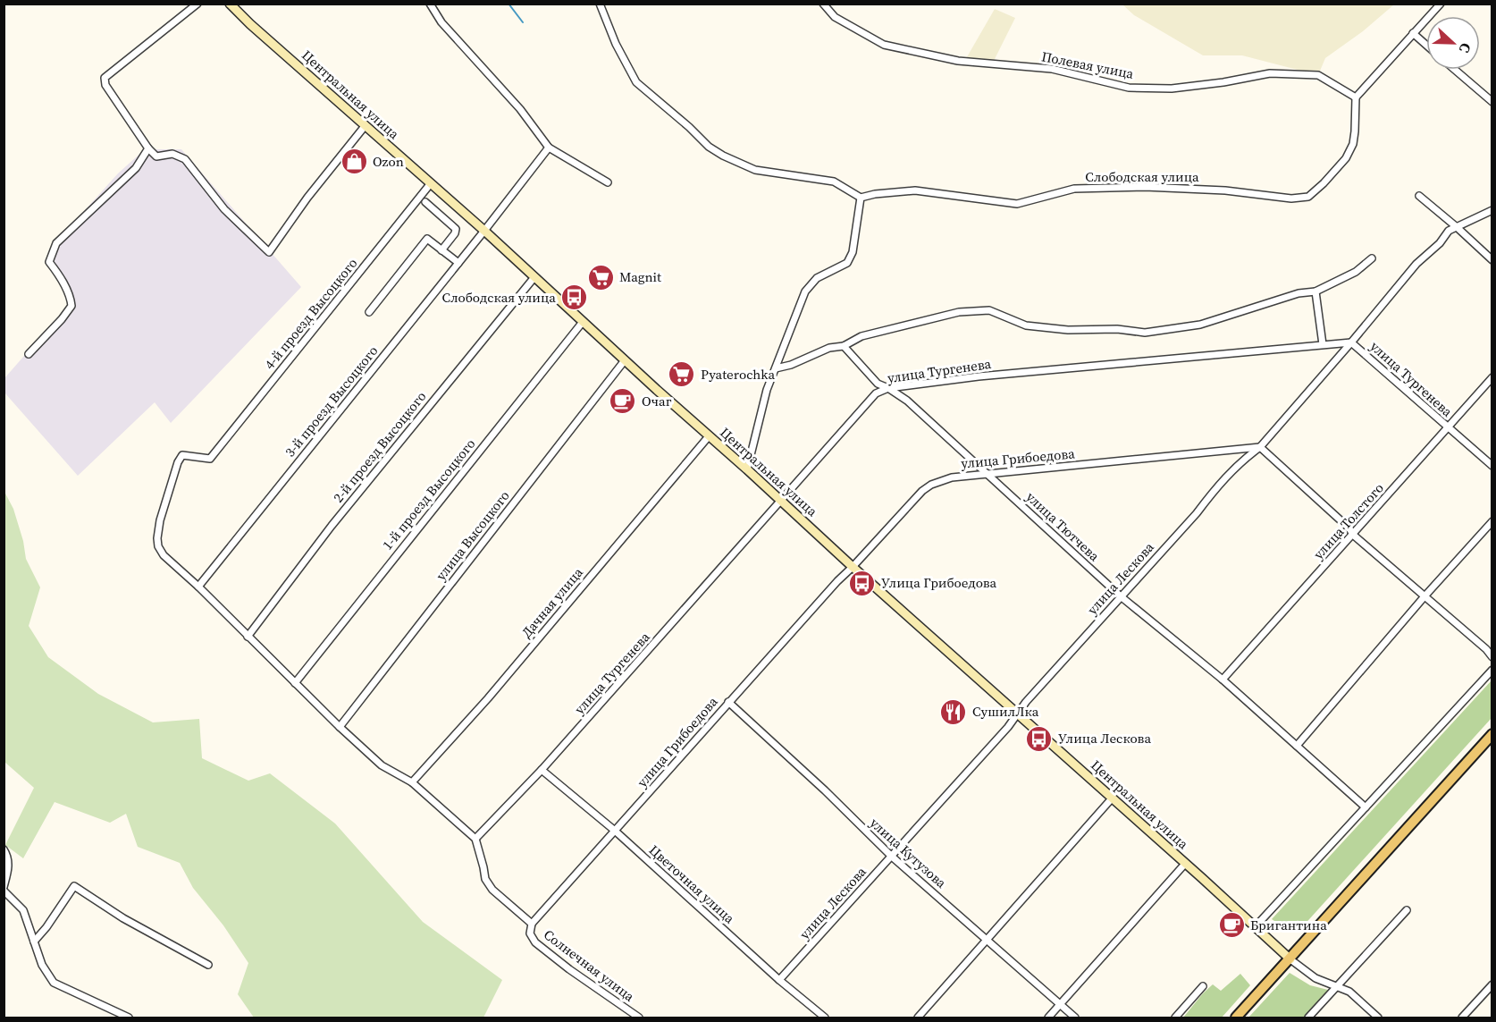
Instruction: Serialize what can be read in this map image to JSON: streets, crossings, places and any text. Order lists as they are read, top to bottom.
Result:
{
  "streets": {
    "street": [
      "Полевая улица",
      "Центральная улица",
      "Слободская улица",
      "4-й проезд Высоцкого",
      "улица Тургенева",
      "3-й проезд Высоцкого",
      "2-й проезд Высоцкого",
      "улица Грибоедова",
      "1-й проезд Высоцкого",
      "улица Толстого",
      "улица Тютчева",
      "улица Высоцкого",
      "улица Лескова",
      "Дачная улица",
      "улица Кутузова",
      "Цветочная улица",
      "Солнечная улица"
    ]
  },
  "crossings": [
    ["Полевая улица", "Слободская улица"],
    ["Центральная улица", "4-й проезд Высоцкого"],
    ["Центральная улица", "улица Тургенева"],
    ["Центральная улица", "3-й проезд Высоцкого"],
    ["Центральная улица", "2-й проезд Высоцкого"],
    ["Центральная улица", "улица Грибоедова"],
    ["Центральная улица", "1-й проезд Высоцкого"],
    ["Центральная улица", "улица Высоцкого"],
    ["Центральная улица", "улица Лескова"],
    ["Центральная улица", "Дачная улица"],
    ["4-й проезд Высоцкого", "3-й проезд Высоцкого"],
    ["улица Тургенева", "улица Толстого"],
    ["улица Тургенева", "улица Тютчева"],
    ["улица Тургенева", "улица Лескова"],
    ["улица Тургенева", "Цветочная улица"],
    ["улица Тургенева", "Солнечная улица"],
    ["улица Грибоедова", "улица Тютчева"],
    ["улица Грибоедова", "улица Лескова"],
    ["улица Грибоедова", "улица Кутузова"],
    ["улица Грибоедова", "Цветочная улица"],
    ["улица Грибоедова", "Солнечная улица"],
    ["улица Толстого", "улица Тютчева"],
    ["улица Тютчева", "улица Лескова"],
    ["улица Лескова", "улица Кутузова"],
    ["улица Лескова", "Цветочная улица"]
  ],
  "places": {
    "shop": ["Ozon"],
    "supermarket": ["Magnit", "Pyaterochka"],
    "bus stop": ["Слободская улица", "Улица Грибоедова", "Улица Лескова"],
    "cafe": ["Очаг", "Бригантина"],
    "restaurant": ["СушилЛка"]
  },
  "north": "right"
}
